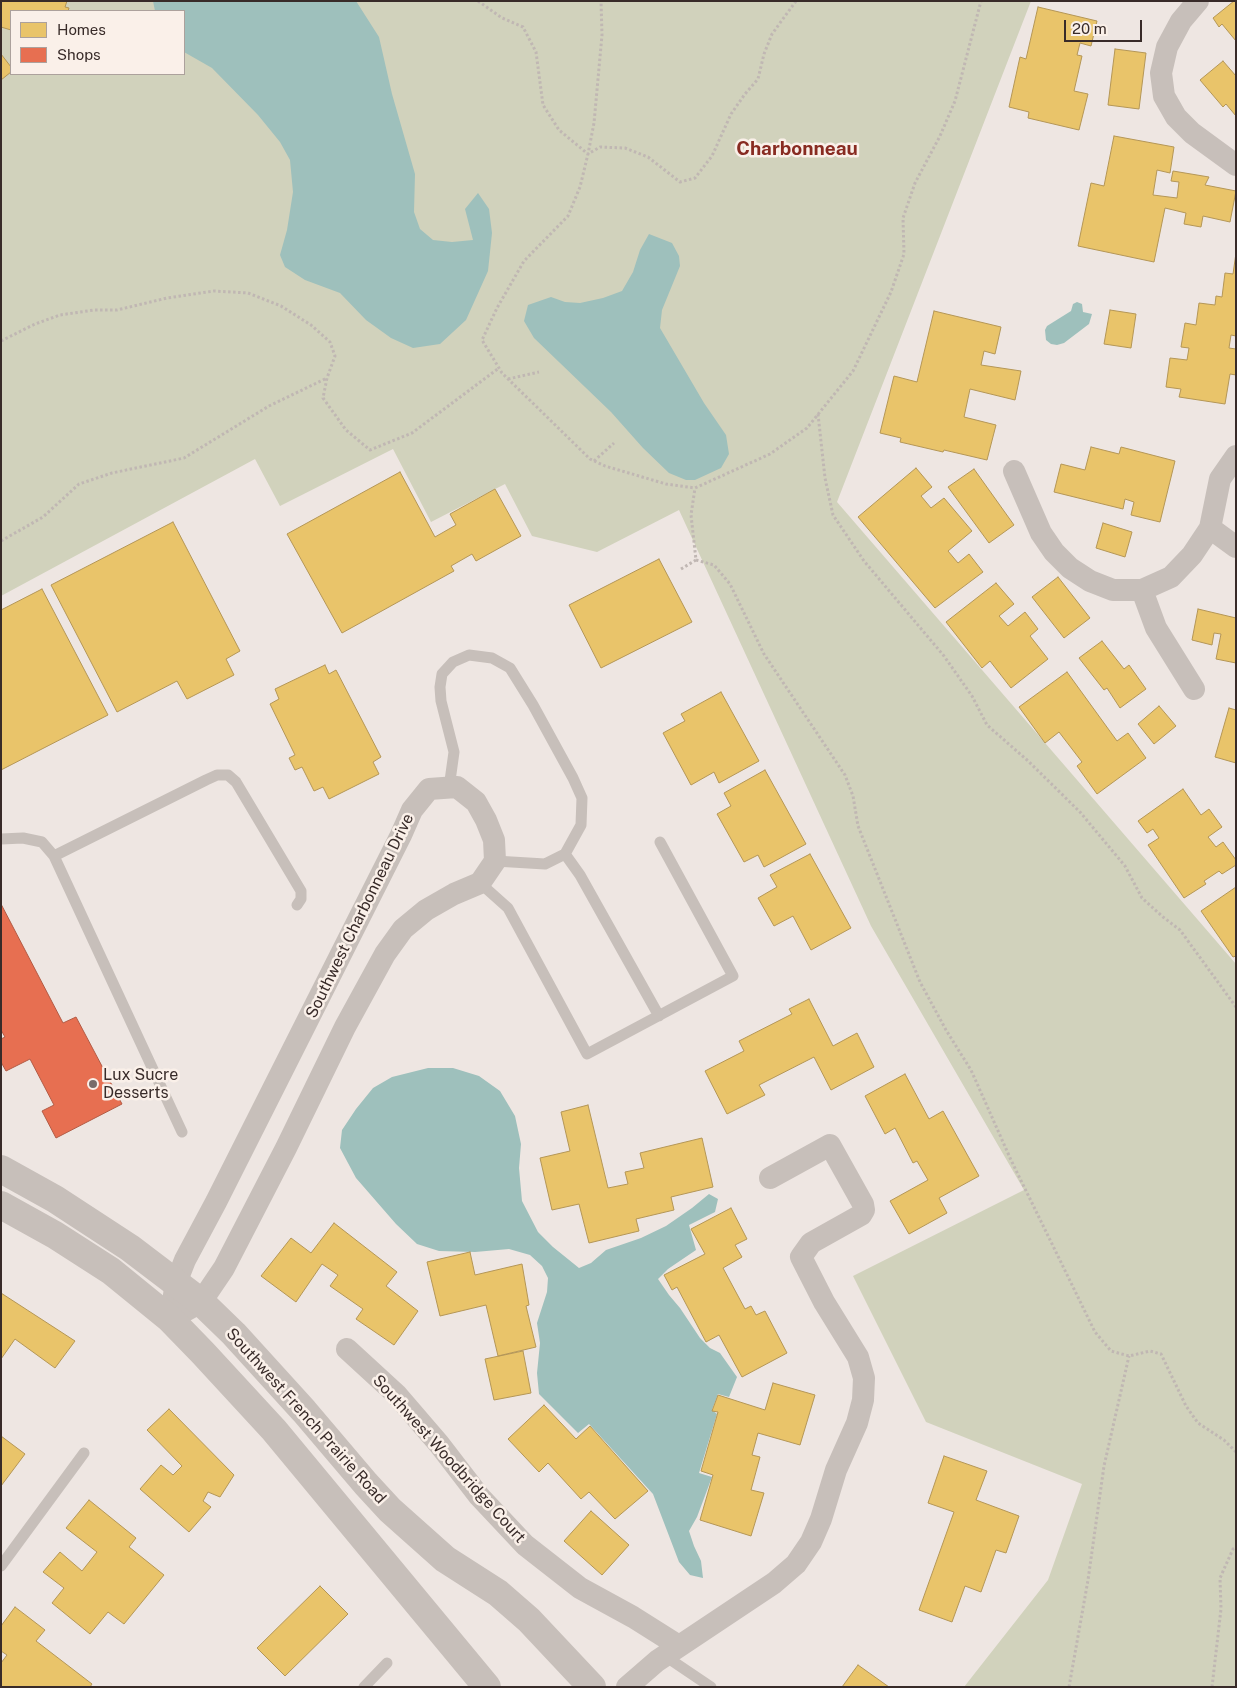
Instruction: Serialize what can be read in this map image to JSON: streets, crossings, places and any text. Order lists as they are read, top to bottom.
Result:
{
  "streets": {
    "street": ["Southwest Charbonneau Drive", "Southwest French Prairie Road", "Southwest Woodbridge Court"]
  },
  "crossings": [
    ["Southwest Charbonneau Drive", "Southwest French Prairie Road"]
  ],
  "districts": ["Charbonneau"],
  "places": ["Lux Sucre Desserts"],
  "legend": ["Homes", "Shops"],
  "scale_bar": "20 m"
}
